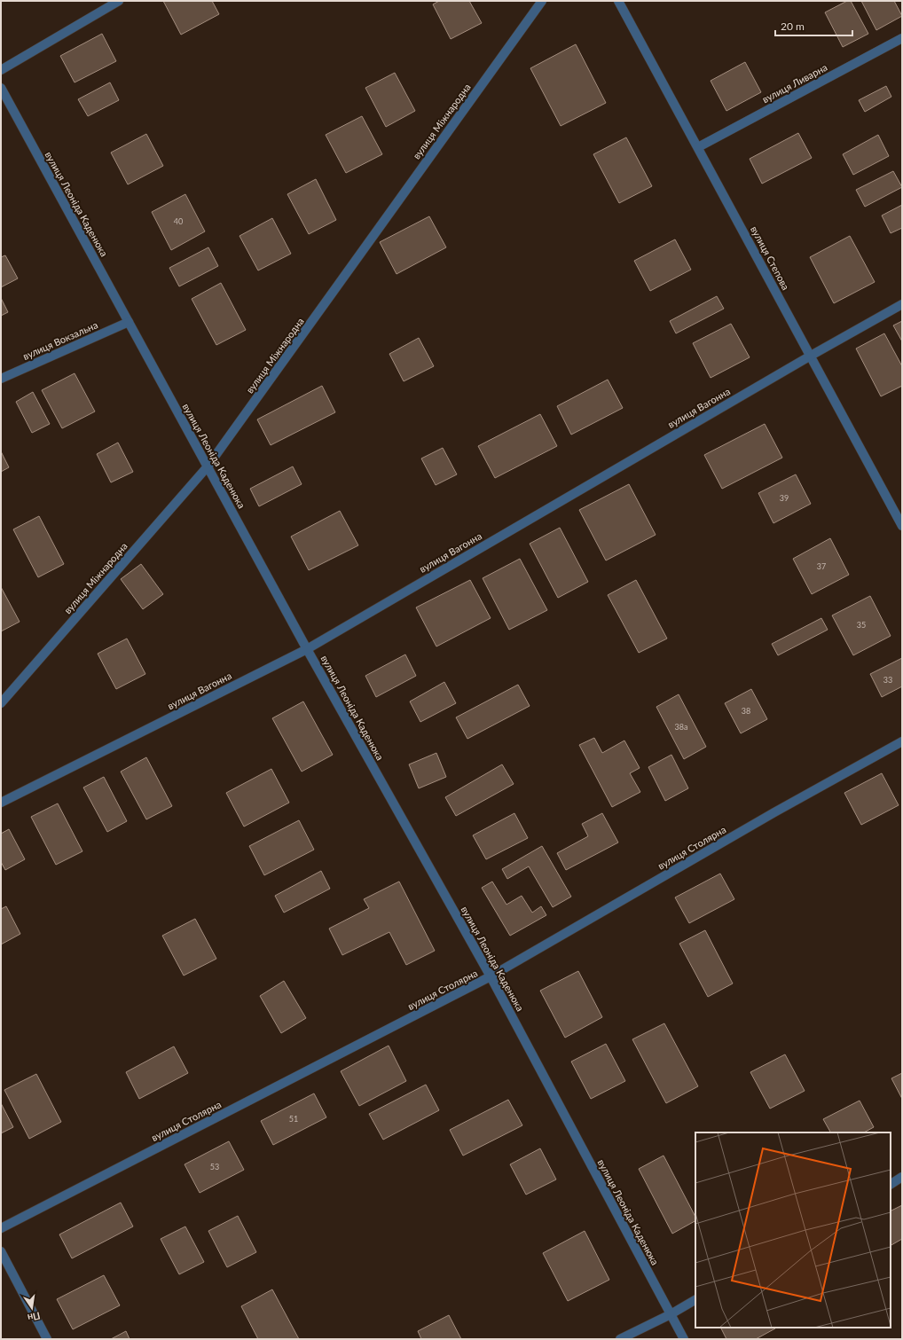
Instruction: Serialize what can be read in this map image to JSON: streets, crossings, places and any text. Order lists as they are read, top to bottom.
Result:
{
  "streets": {
    "street": [
      "вулиця Ливарна",
      "вулиця Міжнародна",
      "вулиця Леоніда Каденюка",
      "вулиця Степова",
      "вулиця Вокзальна",
      "вулиця Вагонна",
      "вулиця Столярна"
    ]
  },
  "crossings": [
    ["вулиця Ливарна", "вулиця Степова"],
    ["вулиця Міжнародна", "вулиця Леоніда Каденюка"],
    ["вулиця Леоніда Каденюка", "вулиця Вокзальна"],
    ["вулиця Леоніда Каденюка", "вулиця Вагонна"],
    ["вулиця Леоніда Каденюка", "вулиця Столярна"],
    ["вулиця Степова", "вулиця Вагонна"]
  ],
  "house_numbers": [
    "40",
    "39",
    "37",
    "35",
    "33",
    "38",
    "38а",
    "51",
    "53"
  ],
  "scale_bar": "20 m",
  "north": "bottom"
}
